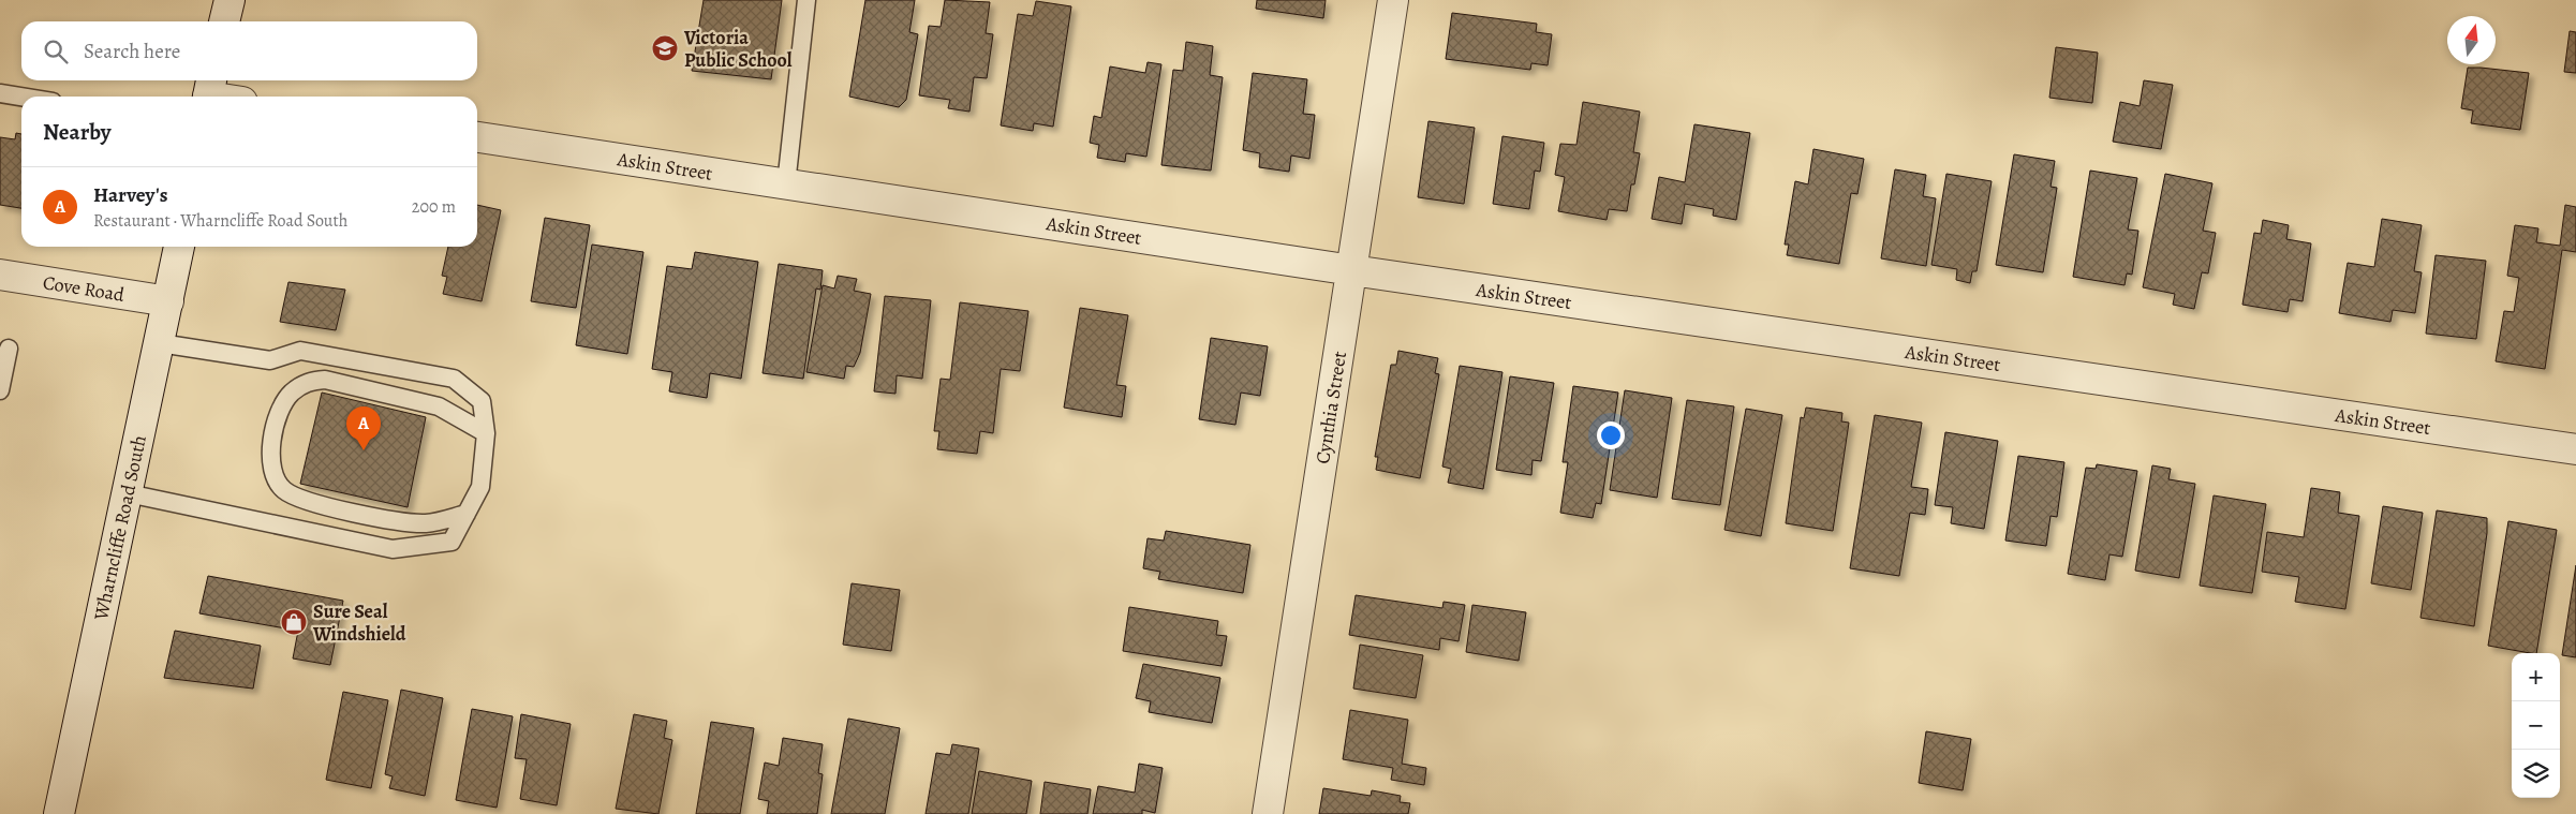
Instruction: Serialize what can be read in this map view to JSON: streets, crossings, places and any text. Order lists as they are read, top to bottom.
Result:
{
  "streets": {
    "street": [
      "Askin Street",
      "Cove Road",
      "Cynthia Street",
      "Wharncliffe Road South"
    ]
  },
  "crossings": [
    ["Askin Street", "Cynthia Street"],
    ["Cove Road", "Wharncliffe Road South"]
  ],
  "places": {
    "school or university": ["Victoria Public School"],
    "shop": ["Sure Seal Windshield"]
  },
  "north": "top",
  "page": {
    "search": "Search here",
    "heading": "Nearby",
    "list": [
      {
        "mark": "A",
        "name": "Harvey's",
        "note": "Restaurant · Wharncliffe Road South",
        "value": "200 m"
      }
    ],
    "pins": "A",
    "map_buttons": ["+", "−"]
  }
}
